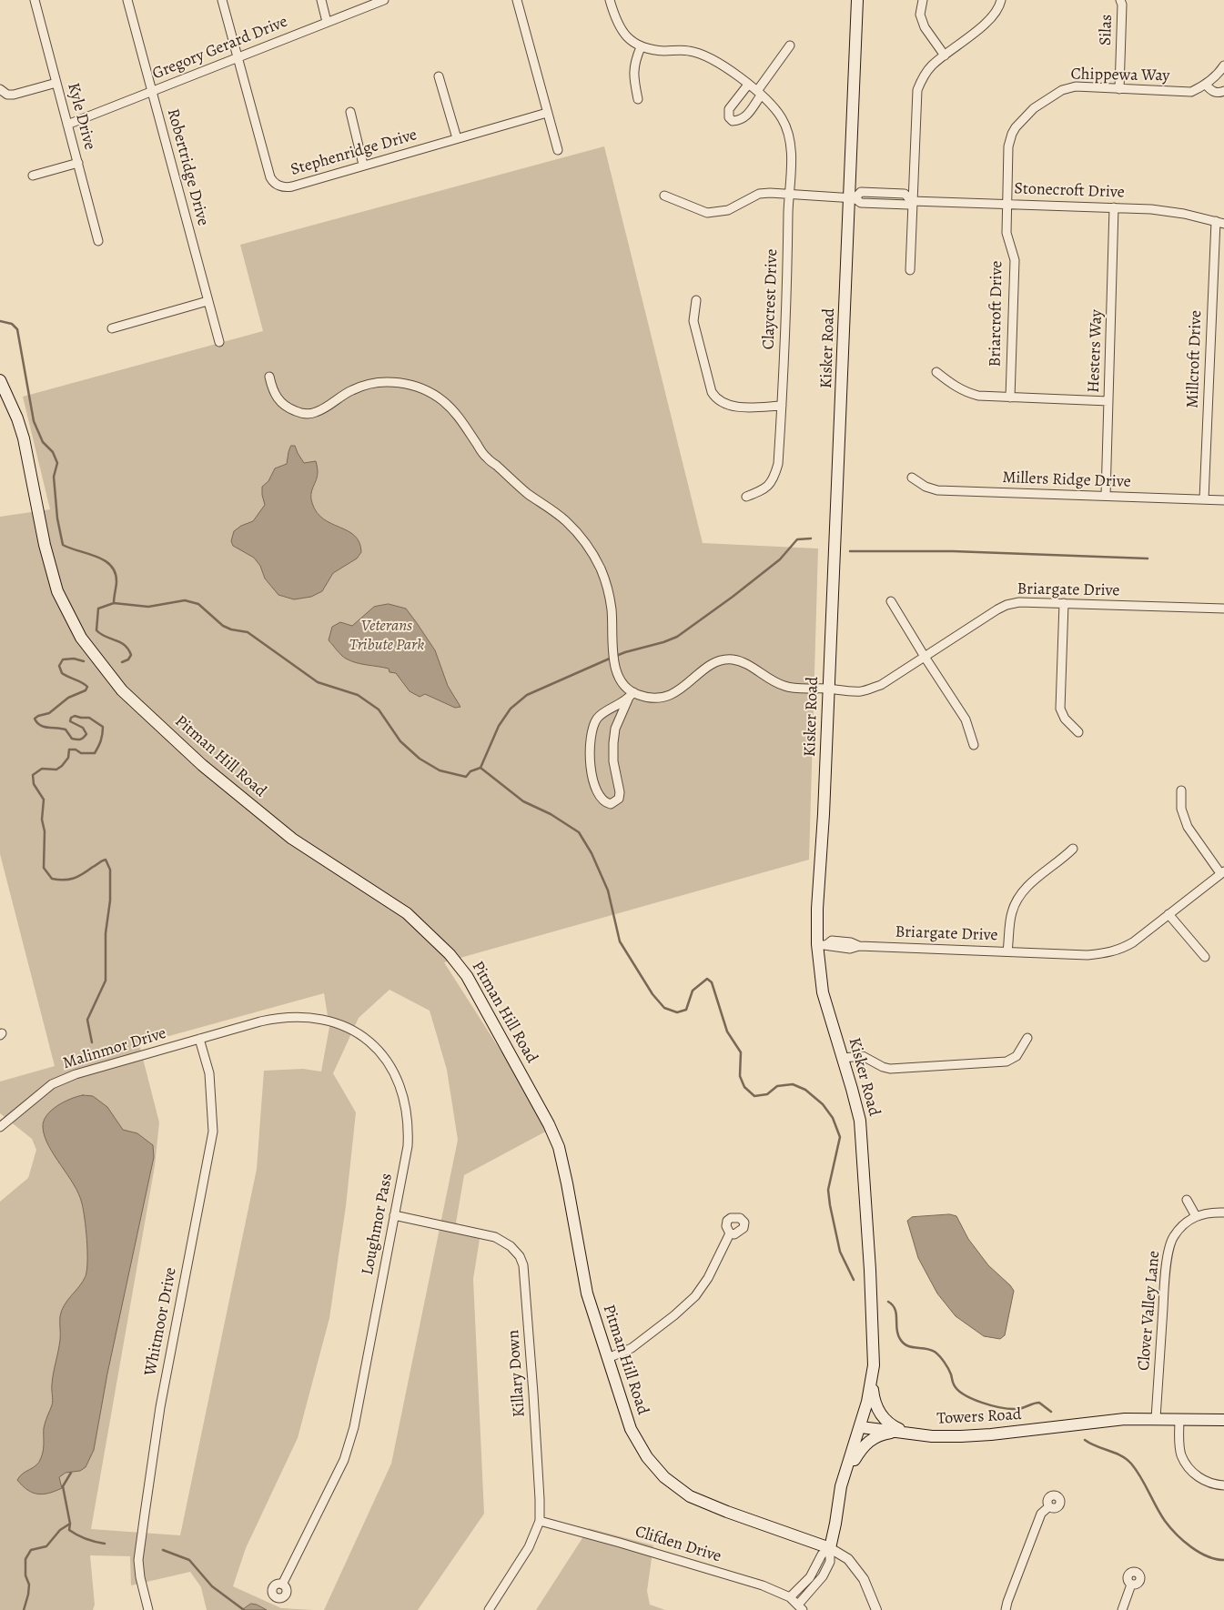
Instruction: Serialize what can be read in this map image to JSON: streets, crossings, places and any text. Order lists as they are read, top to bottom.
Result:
{
  "streets": {
    "main road": ["Kisker Road", "Pitman Hill Road", "Towers Road"],
    "street": [
      "Silas",
      "Gregory Gerard Drive",
      "Chippewa Way",
      "Kyle Drive",
      "Stephenridge Drive",
      "Robertridge Drive",
      "Stonecroft Drive",
      "Claycrest Drive",
      "Briarcroft Drive",
      "Hesters Way",
      "Millcroft Drive",
      "Millers Ridge Drive",
      "Briargate Drive",
      "Malinmor Drive",
      "Loughmor Pass",
      "Clover Valley Lane",
      "Whitmoor Drive",
      "Killary Down",
      "Clifden Drive"
    ]
  },
  "crossings": [
    ["Silas", "Chippewa Way"],
    ["Gregory Gerard Drive", "Kyle Drive"],
    ["Gregory Gerard Drive", "Stephenridge Drive"],
    ["Gregory Gerard Drive", "Robertridge Drive"],
    ["Chippewa Way", "Stonecroft Drive"],
    ["Chippewa Way", "Briarcroft Drive"],
    ["Stonecroft Drive", "Claycrest Drive"],
    ["Stonecroft Drive", "Briarcroft Drive"],
    ["Stonecroft Drive", "Kisker Road"],
    ["Stonecroft Drive", "Hesters Way"],
    ["Stonecroft Drive", "Millcroft Drive"],
    ["Kisker Road", "Briargate Drive"],
    ["Kisker Road", "Towers Road"],
    ["Hesters Way", "Millers Ridge Drive"],
    ["Millcroft Drive", "Millers Ridge Drive"],
    ["Malinmor Drive", "Loughmor Pass"],
    ["Malinmor Drive", "Whitmoor Drive"],
    ["Loughmor Pass", "Whitmoor Drive"],
    ["Loughmor Pass", "Killary Down"],
    ["Clover Valley Lane", "Towers Road"],
    ["Killary Down", "Clifden Drive"]
  ],
  "parks": ["Veterans Tribute Park"]
}
